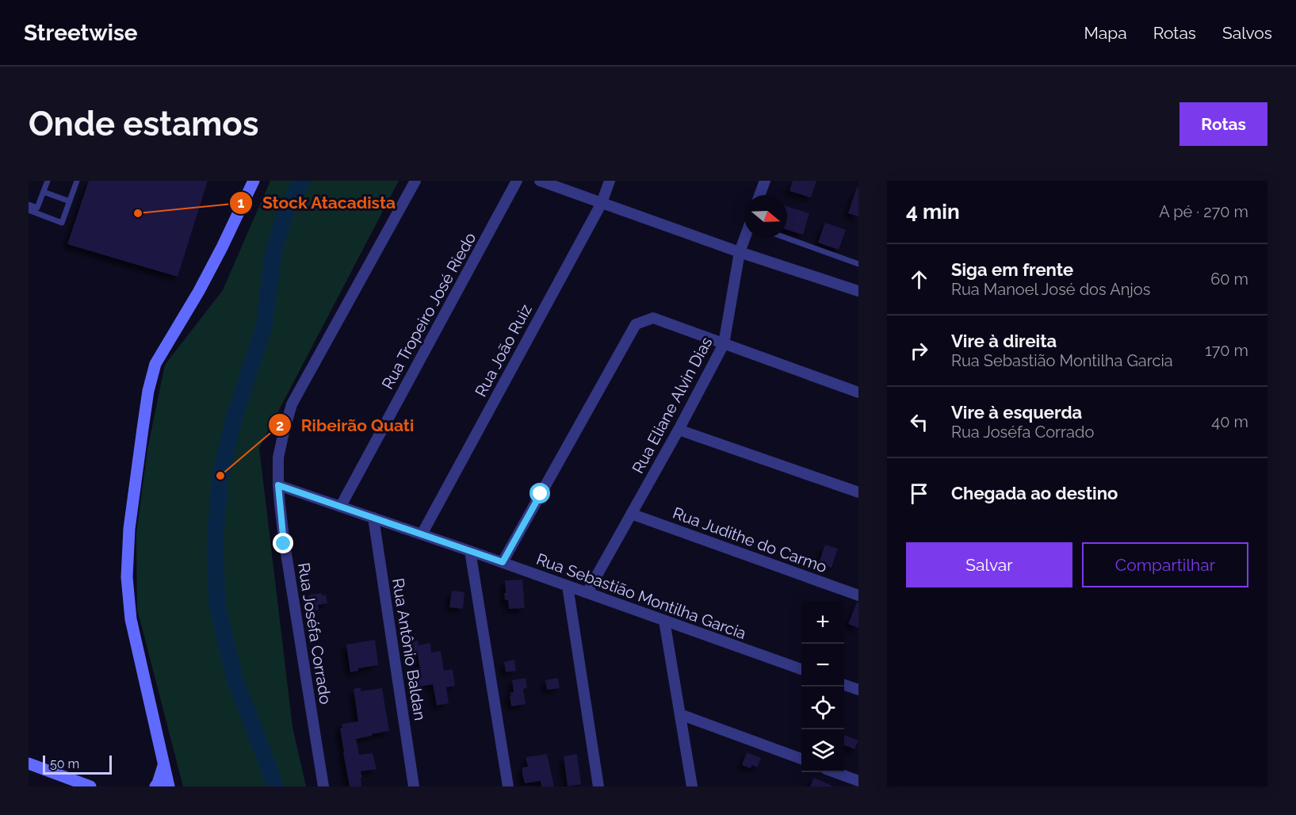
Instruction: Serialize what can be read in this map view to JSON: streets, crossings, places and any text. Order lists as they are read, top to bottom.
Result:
{
  "streets": {
    "street": [
      "Rua Tropeiro José Riedo",
      "Rua João Ruiz",
      "Rua Eliane Alvin Dias",
      "Rua Judithe do Carmo",
      "Rua Sebastião Montilha Garcia",
      "Rua Joséfa Corrado",
      "Rua Antônio Baldan"
    ]
  },
  "crossings": [
    ["Rua Tropeiro José Riedo", "Rua Sebastião Montilha Garcia"],
    ["Rua João Ruiz", "Rua Sebastião Montilha Garcia"],
    ["Rua Eliane Alvin Dias", "Rua Judithe do Carmo"],
    ["Rua Eliane Alvin Dias", "Rua Sebastião Montilha Garcia"],
    ["Rua Sebastião Montilha Garcia", "Rua Joséfa Corrado"],
    ["Rua Sebastião Montilha Garcia", "Rua Antônio Baldan"]
  ],
  "places": ["Stock Atacadista", "Ribeirão Quati"],
  "scale_bar": "50 m",
  "north": "right",
  "page": {
    "header": "Streetwise",
    "nav": ["Mapa", "Rotas", "Salvos"],
    "buttons": [
      "Rotas",
      ["Salvar", "Compartilhar"]
    ],
    "title": "Onde estamos",
    "heading": ["4 min", "A pé · 270 m"],
    "list": [
      ["Siga em frente", "Rua Manoel José dos Anjos", "60 m"],
      ["Vire à direita", "Rua Sebastião Montilha Garcia", "170 m"],
      ["Vire à esquerda", "Rua Joséfa Corrado", "40 m"],
      "Chegada ao destino"
    ],
    "map_buttons": ["+", "−"],
    "scale": "50 m"
  }
}
